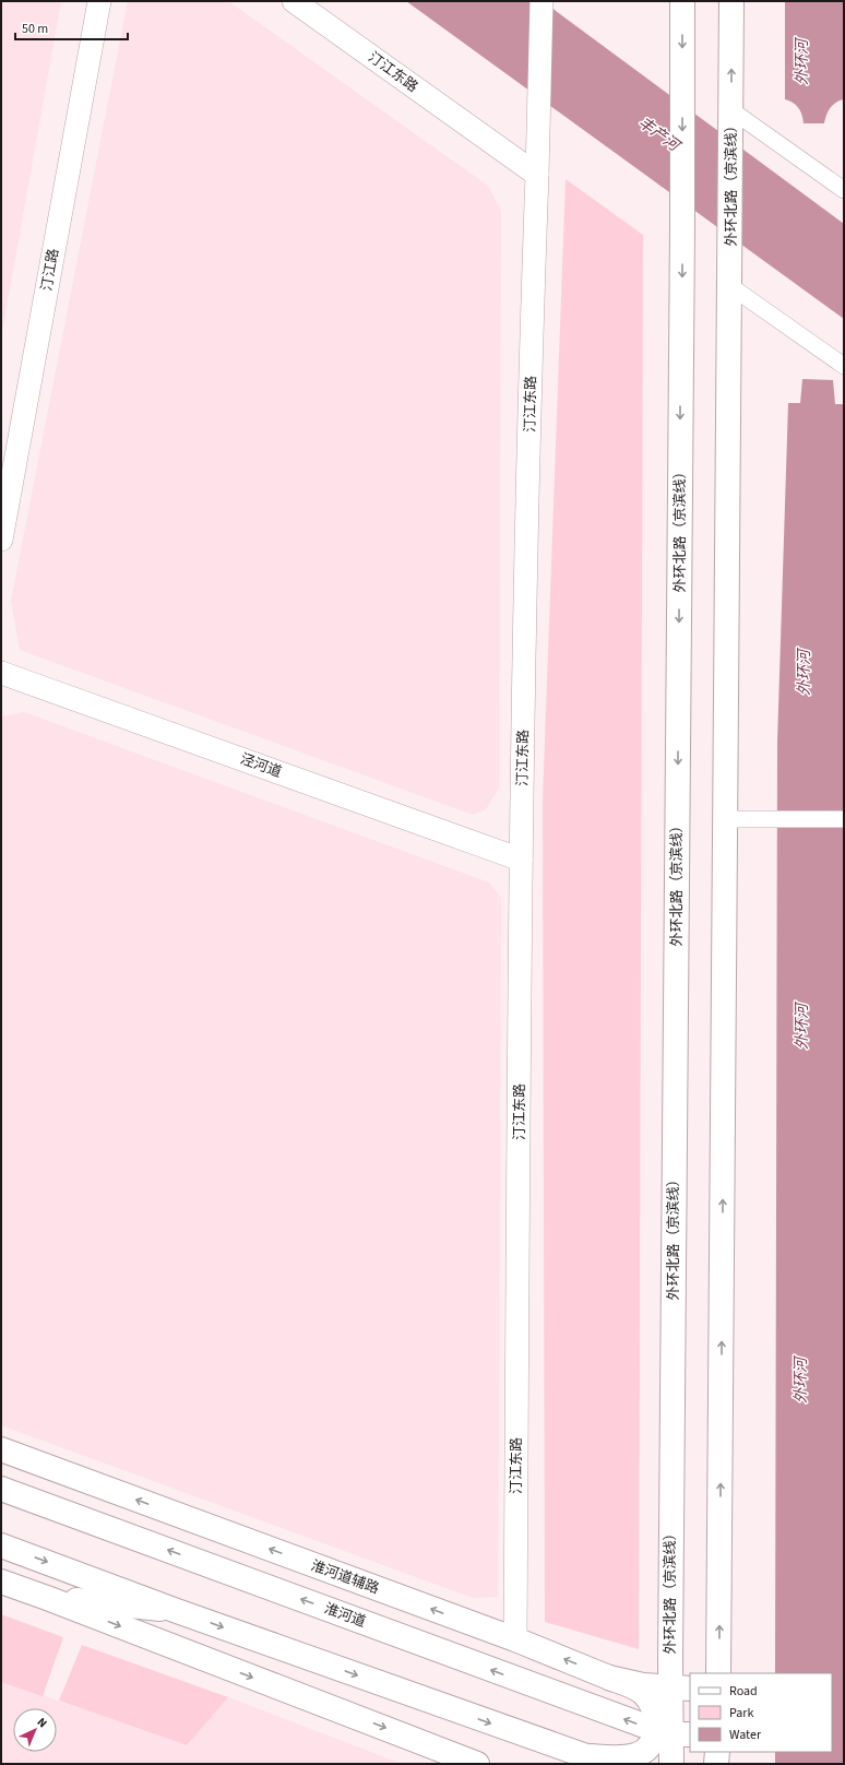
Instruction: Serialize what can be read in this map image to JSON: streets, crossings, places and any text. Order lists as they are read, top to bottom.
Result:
{
  "streets": {
    "main road": ["外环北路（京滨线）", "淮河道辅路", "淮河道"],
    "street": ["汀江东路", "汀江路", "泾河道"]
  },
  "crossings": [
    ["汀江东路", "泾河道"],
    ["汀江东路", "淮河道辅路"],
    ["外环北路（京滨线）", "淮河道辅路"],
    ["外环北路（京滨线）", "淮河道"]
  ],
  "water": ["外环河", "丰产河"],
  "legend": ["Road", "Park", "Water"],
  "scale_bar": "50 m",
  "north": "top right"
}
